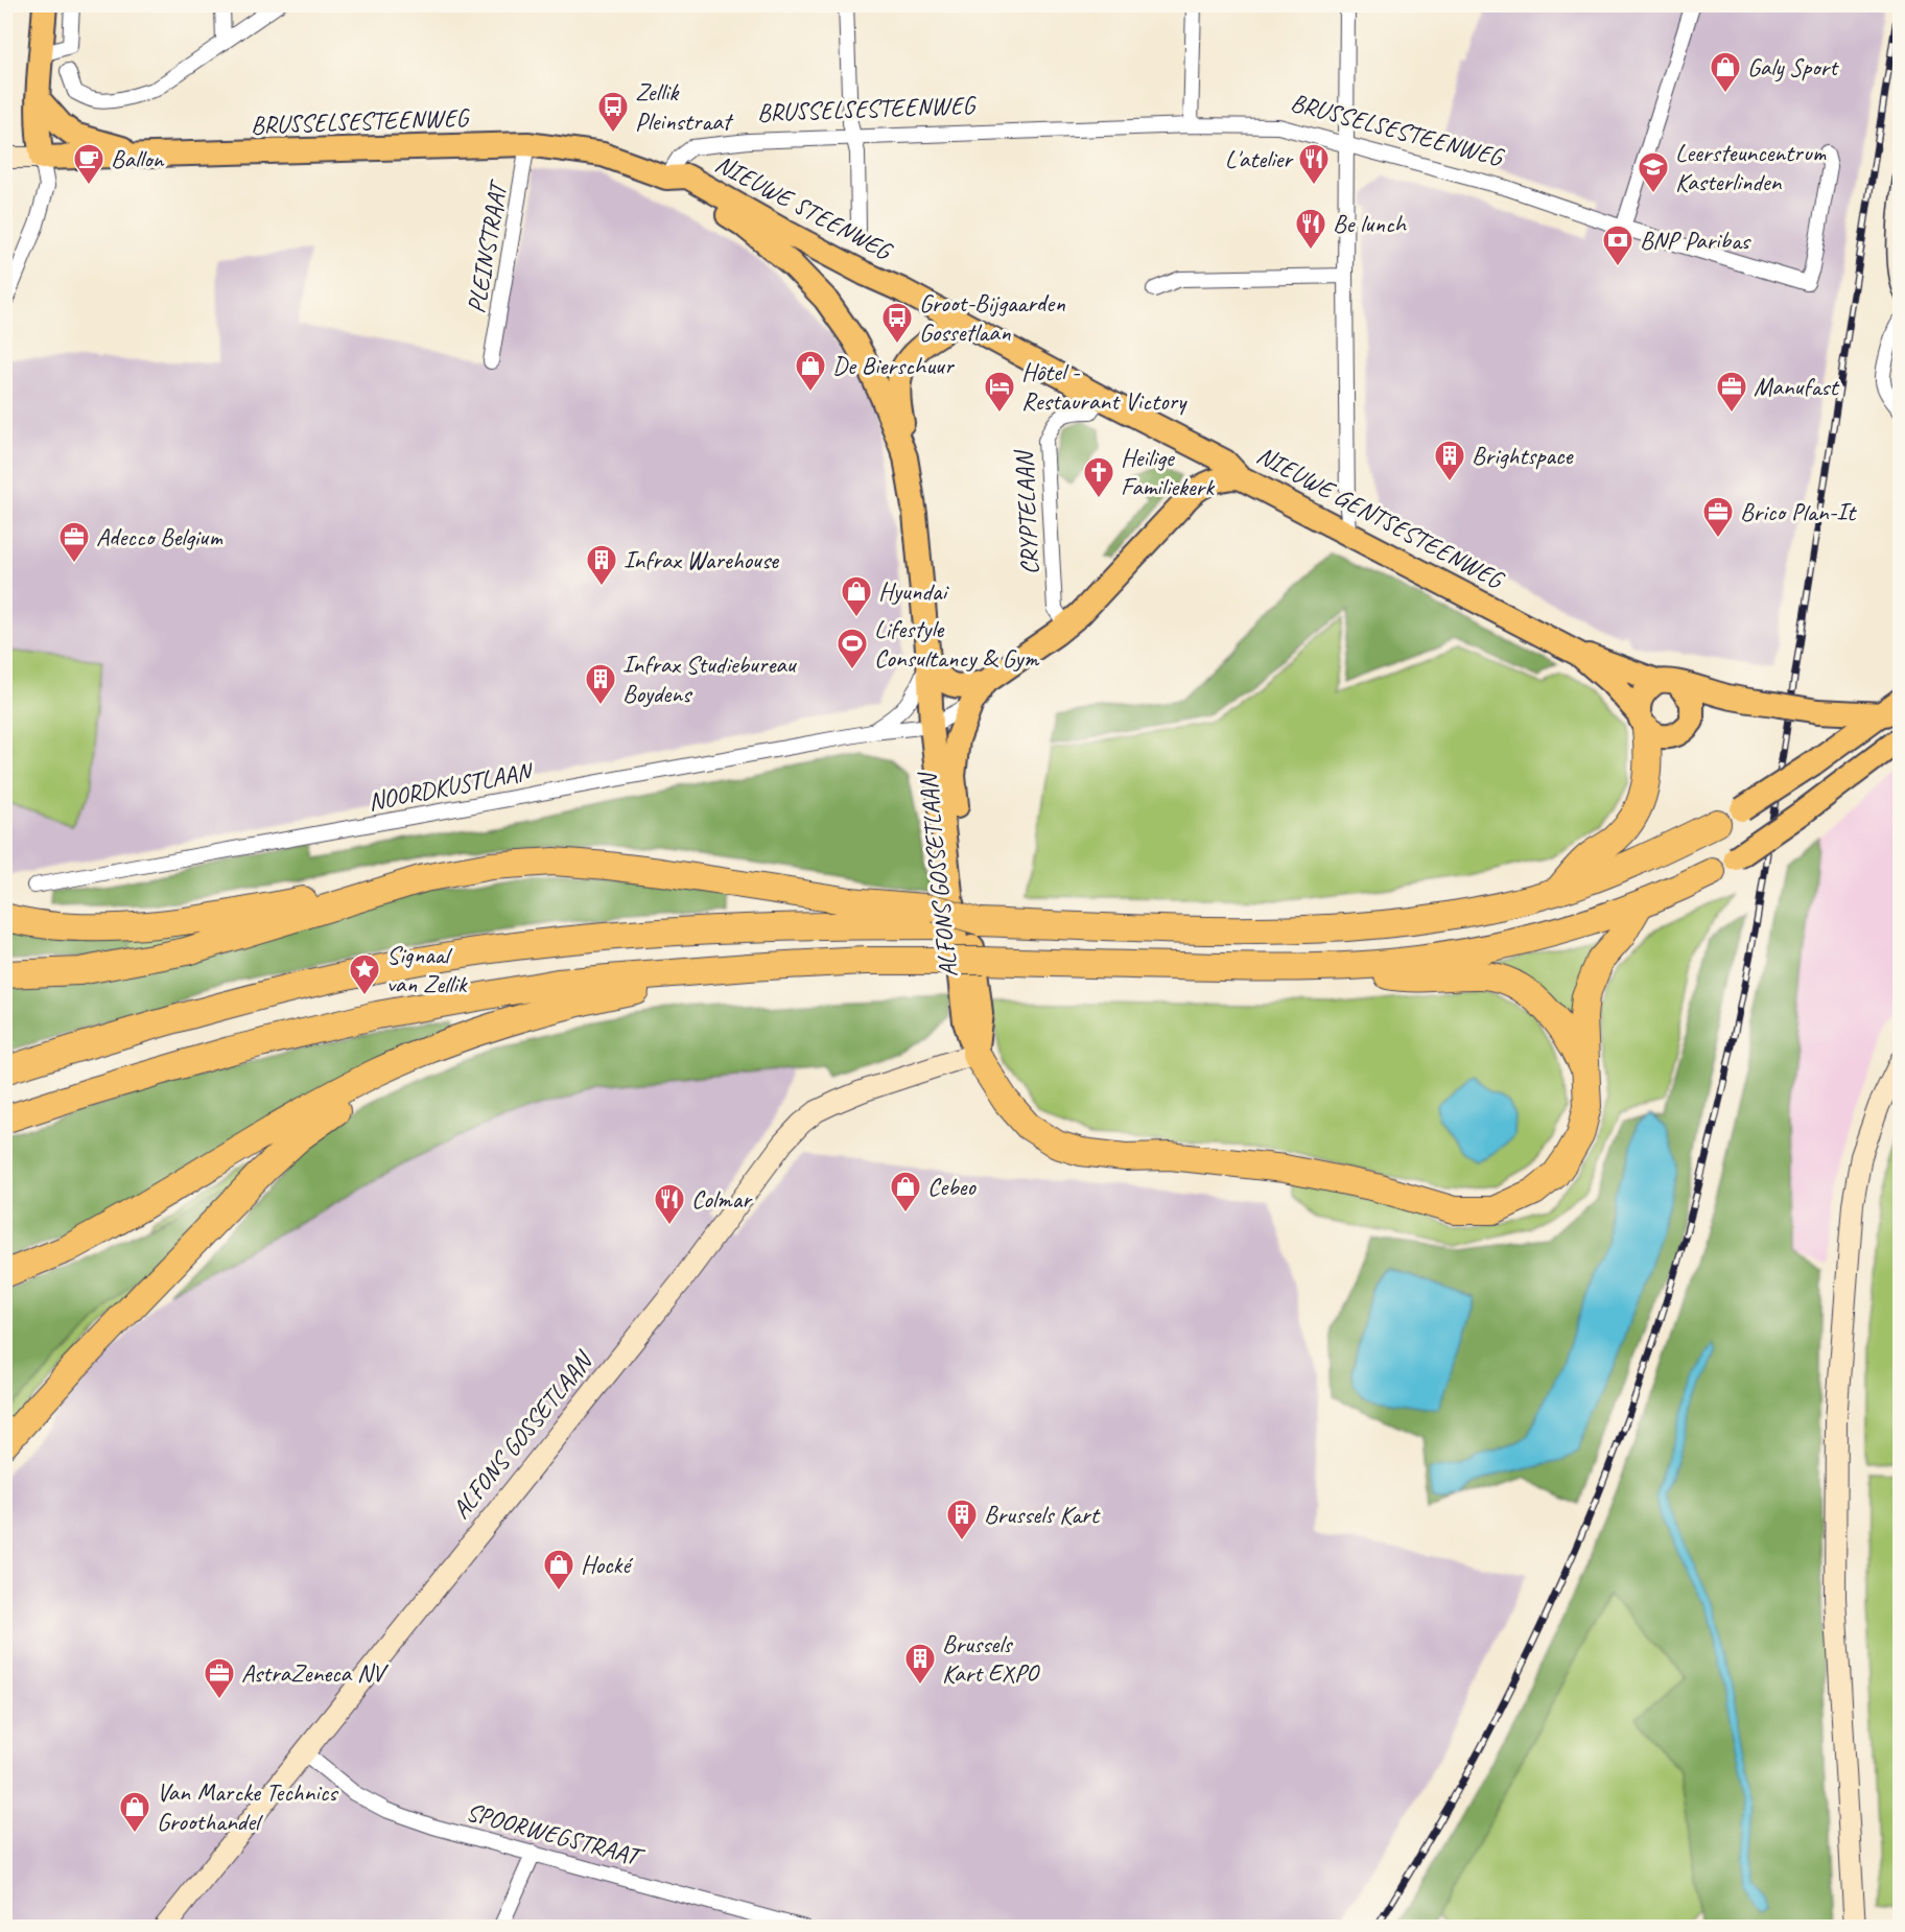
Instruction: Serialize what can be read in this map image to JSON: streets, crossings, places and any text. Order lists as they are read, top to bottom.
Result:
{
  "streets": {
    "main road": [
      "BRUSSELSESTEENWEG",
      "NIEUWE STEENWEG",
      "NIEUWE GENTSESTEENWEG",
      "ALFONS GOSSETLAAN"
    ],
    "street": [
      "PLEINSTRAAT",
      "CRYPTELAAN",
      "NOORDKUSTLAAN",
      "SPOORWEGSTRAAT"
    ]
  },
  "crossings": [
    ["BRUSSELSESTEENWEG", "NIEUWE STEENWEG"],
    ["BRUSSELSESTEENWEG", "PLEINSTRAAT"],
    ["NIEUWE STEENWEG", "NIEUWE GENTSESTEENWEG"],
    ["NIEUWE STEENWEG", "ALFONS GOSSETLAAN"],
    ["CRYPTELAAN", "NIEUWE GENTSESTEENWEG"],
    ["CRYPTELAAN", "ALFONS GOSSETLAAN"],
    ["NOORDKUSTLAAN", "ALFONS GOSSETLAAN"],
    ["ALFONS GOSSETLAAN", "SPOORWEGSTRAAT"]
  ],
  "places": {
    "shop": [
      "Galy Sport",
      "De Bierschuur",
      "Hyundai",
      "Cebeo",
      "Hocké",
      "Van Marcke Technics Groothandel"
    ],
    "bus stop": ["Zellik Pleinstraat", "Groot-Bijgaarden Gossetlaan"],
    "cafe": ["Ballon"],
    "restaurant": ["L'atelier", "Be lunch", "Colmar"],
    "school or university": ["Leersteuncentrum Kasterlinden"],
    "bank": ["BNP Paribas"],
    "hotel": ["Hôtel - Restaurant Victory"],
    "office": [
      "Manufast",
      "Brico Plan-It",
      "Adecco Belgium",
      "AstraZeneca NV"
    ],
    "building": [
      "Brightspace",
      "Infrax Warehouse",
      "Infrax Studiebureau Boydens",
      "Brussels Kart",
      "Brussels Kart EXPO"
    ],
    "church": ["Heilige Familiekerk"],
    "sports": ["Lifestyle Consultancy & Gym"],
    "place": ["Signaal van Zellik"]
  }
}
